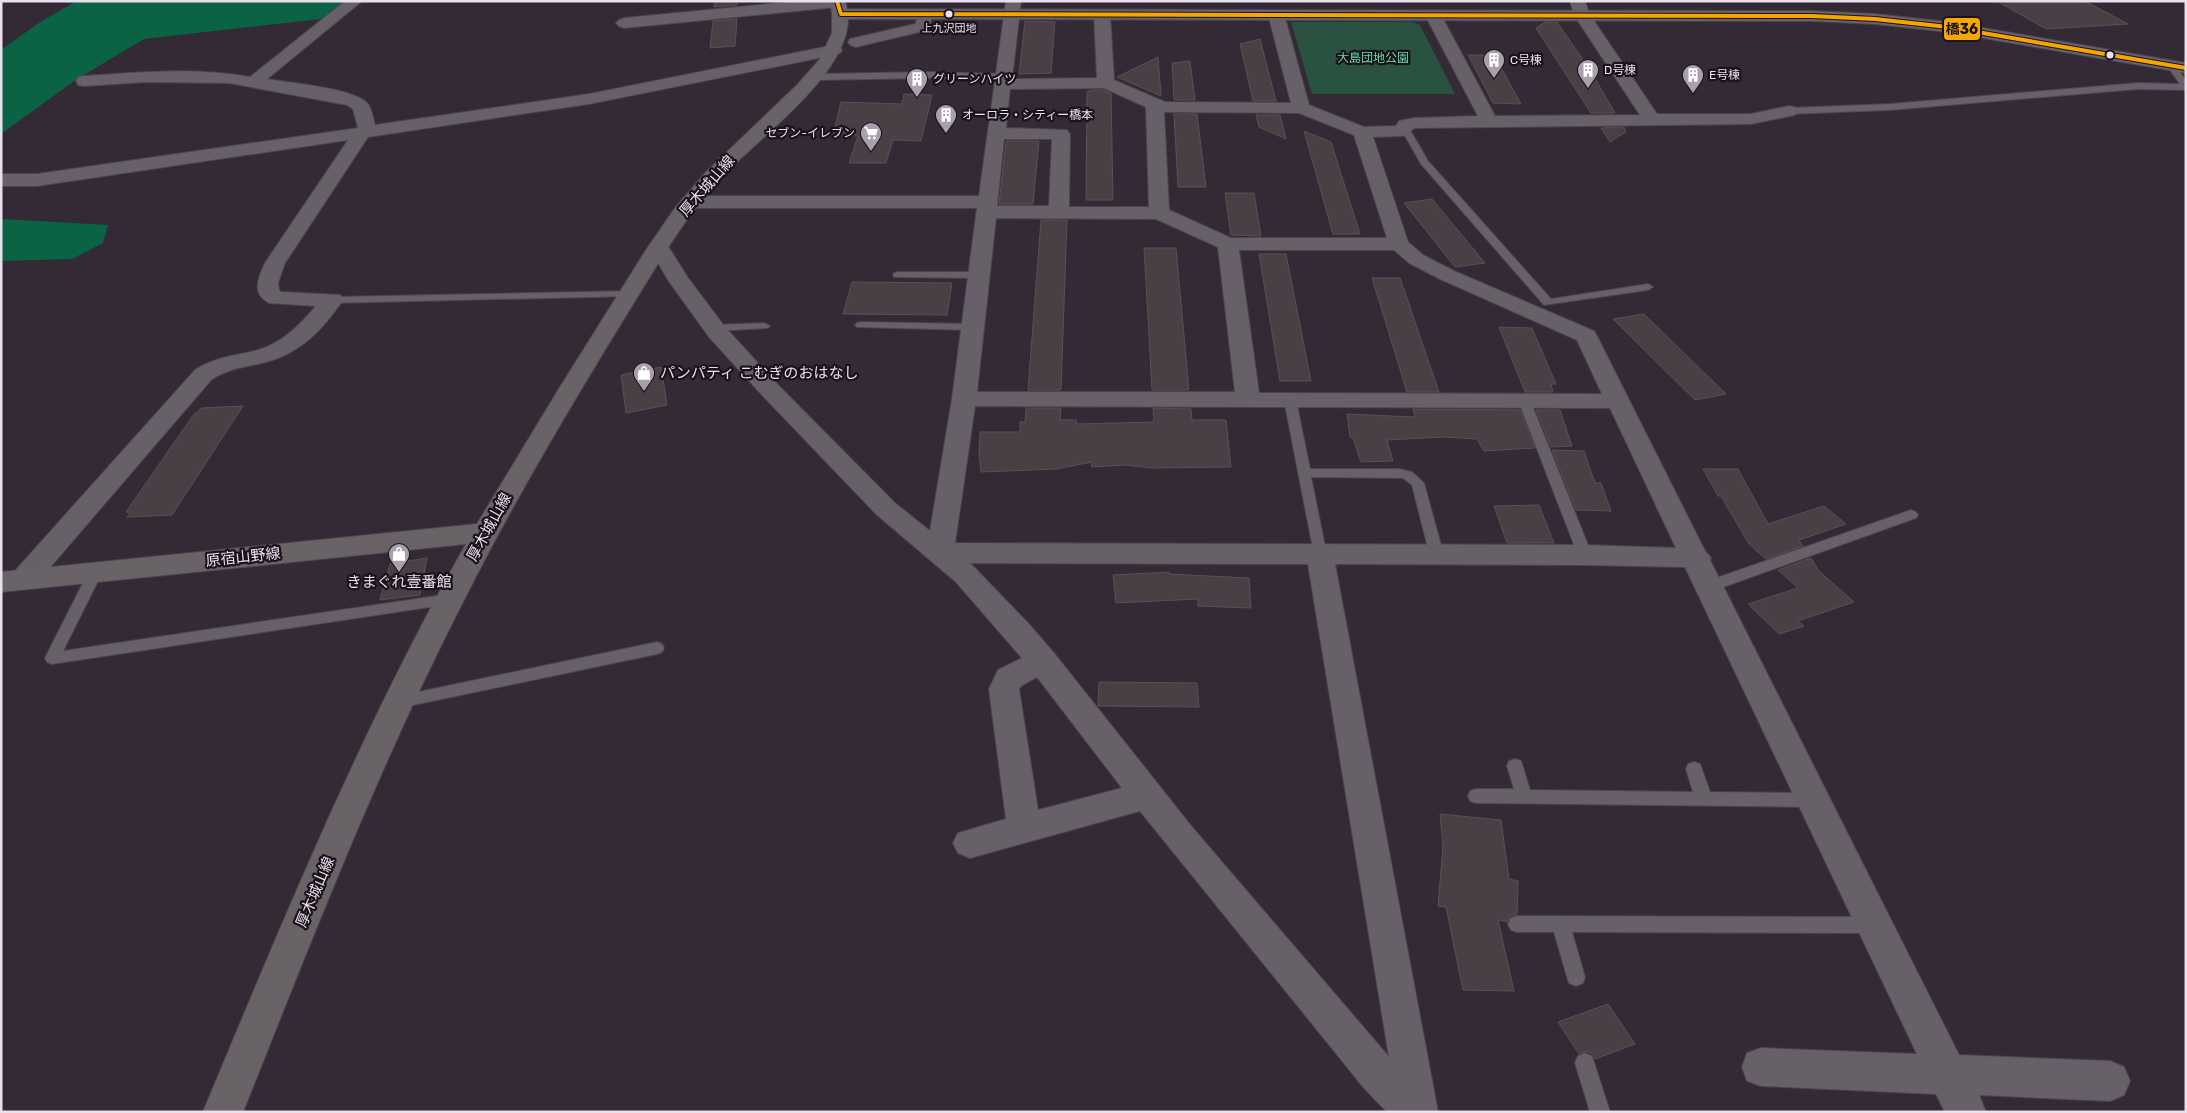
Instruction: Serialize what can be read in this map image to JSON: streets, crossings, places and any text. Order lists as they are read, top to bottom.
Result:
{
  "streets": {
    "street": ["厚木城山線", "原宿山野線"]
  },
  "crossings": [
    ["厚木城山線", "原宿山野線"]
  ],
  "parks": ["大島団地公園"],
  "places": {
    "other": ["上九沢団地"],
    "building": [
      "C号棟",
      "D号棟",
      "E号棟",
      "グリーンハイツ",
      "オーロラ・シティー橋本"
    ],
    "supermarket": ["セブン-イレブン"],
    "shop": ["パンパティ こむぎのおはなし", "きまぐれ壹番館"]
  },
  "lines": ["transit line 橋36"]
}
